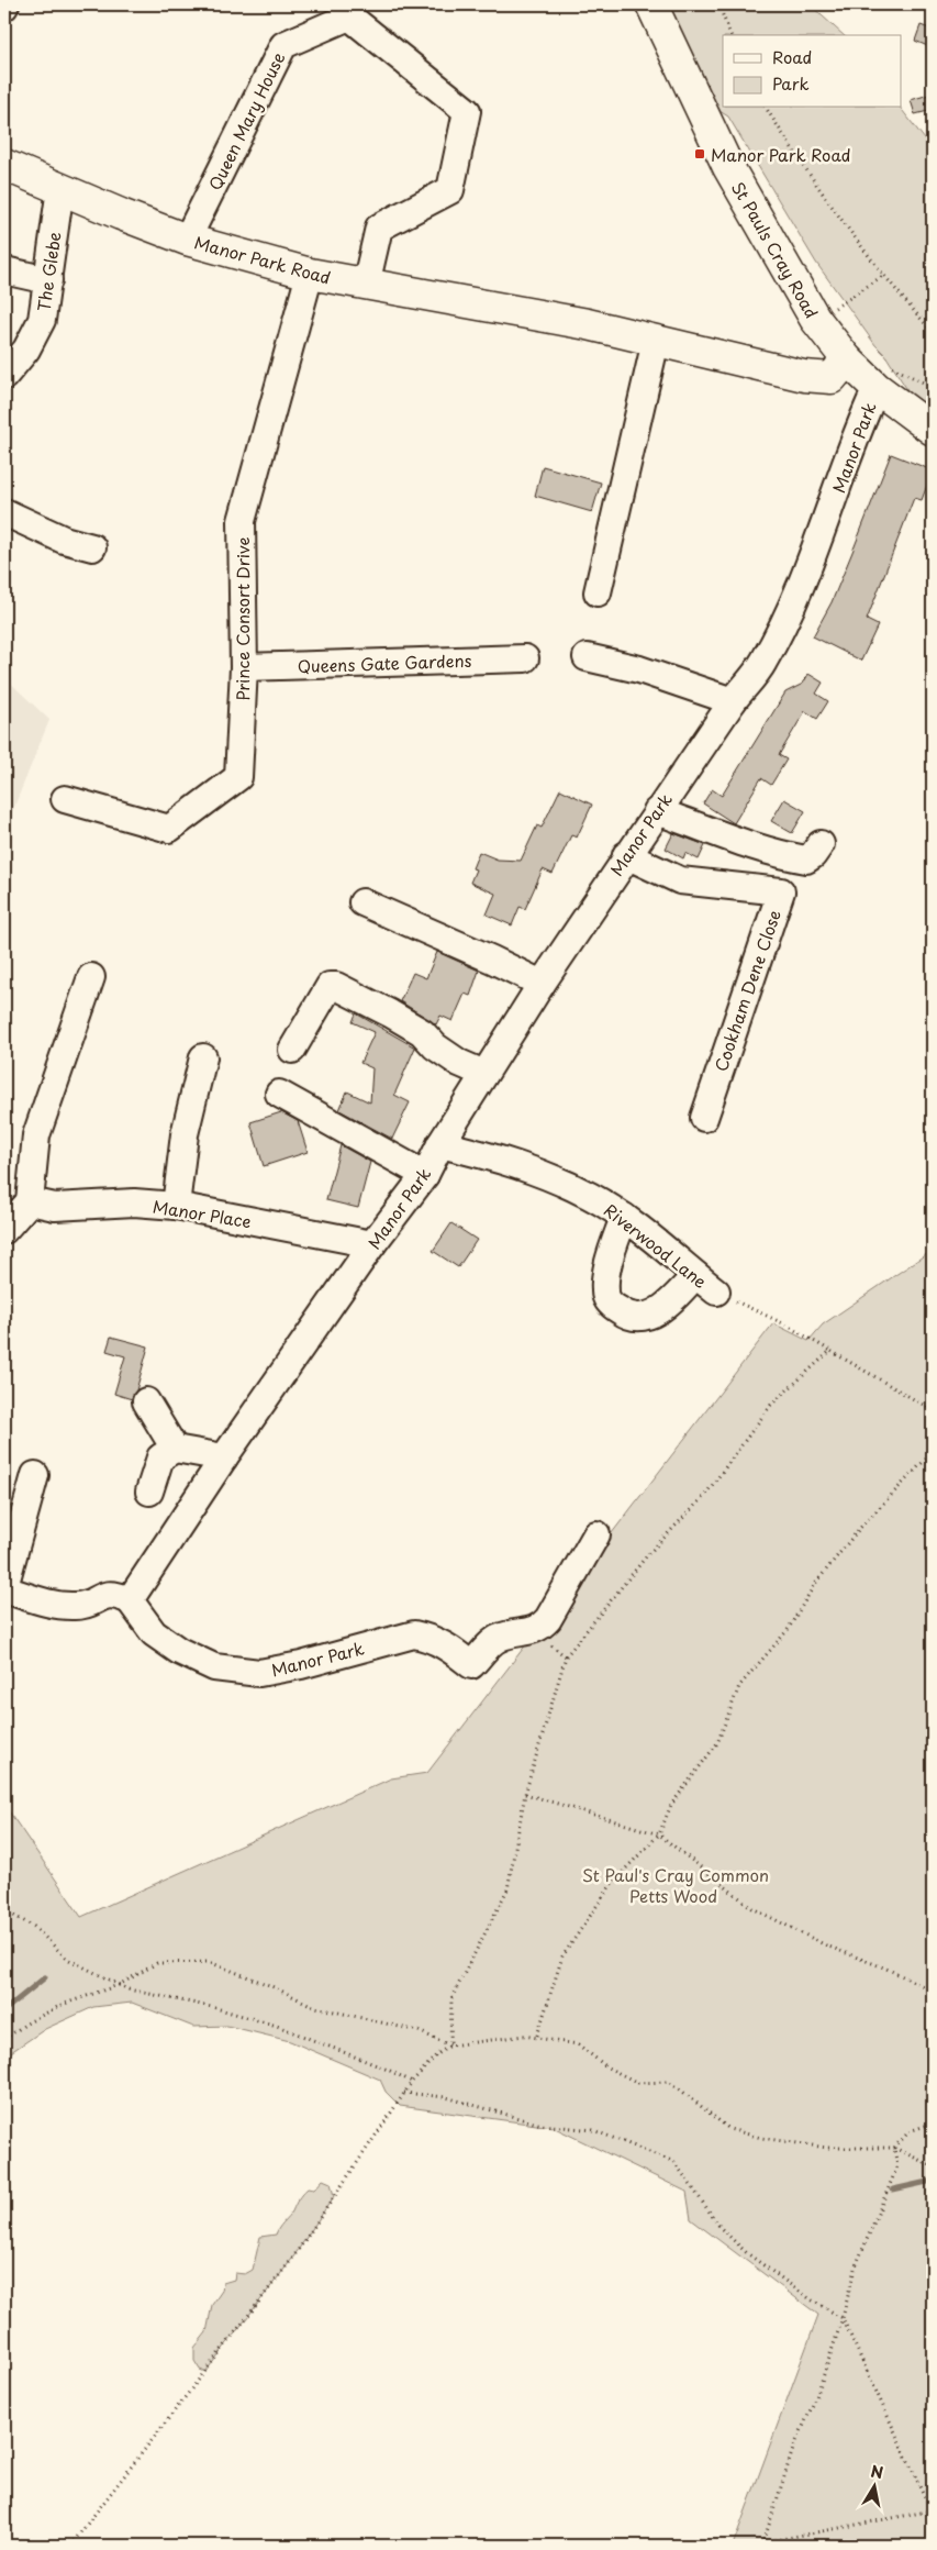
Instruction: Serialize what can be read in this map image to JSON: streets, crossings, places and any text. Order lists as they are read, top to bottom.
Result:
{
  "streets": {
    "main road": ["St Pauls Cray Road", "Manor Park Road"],
    "street": [
      "Queen Mary House",
      "The Glebe",
      "Manor Park",
      "Prince Consort Drive",
      "Queens Gate Gardens",
      "Cookham Dene Close",
      "Manor Place",
      "Riverwood Lane"
    ]
  },
  "crossings": [
    ["Queen Mary House", "Manor Park Road"],
    ["St Pauls Cray Road", "Manor Park Road"],
    ["St Pauls Cray Road", "Manor Park"],
    ["Manor Park Road", "The Glebe"],
    ["Manor Park Road", "Prince Consort Drive"],
    ["Manor Park", "Cookham Dene Close"],
    ["Manor Park", "Manor Place"],
    ["Manor Park", "Riverwood Lane"],
    ["Prince Consort Drive", "Queens Gate Gardens"]
  ],
  "parks": ["St Paul's Cray Common", "Petts Wood"],
  "places": {
    "transit": ["Manor Park Road"]
  },
  "legend": ["Road", "Park"],
  "north": "top"
}
